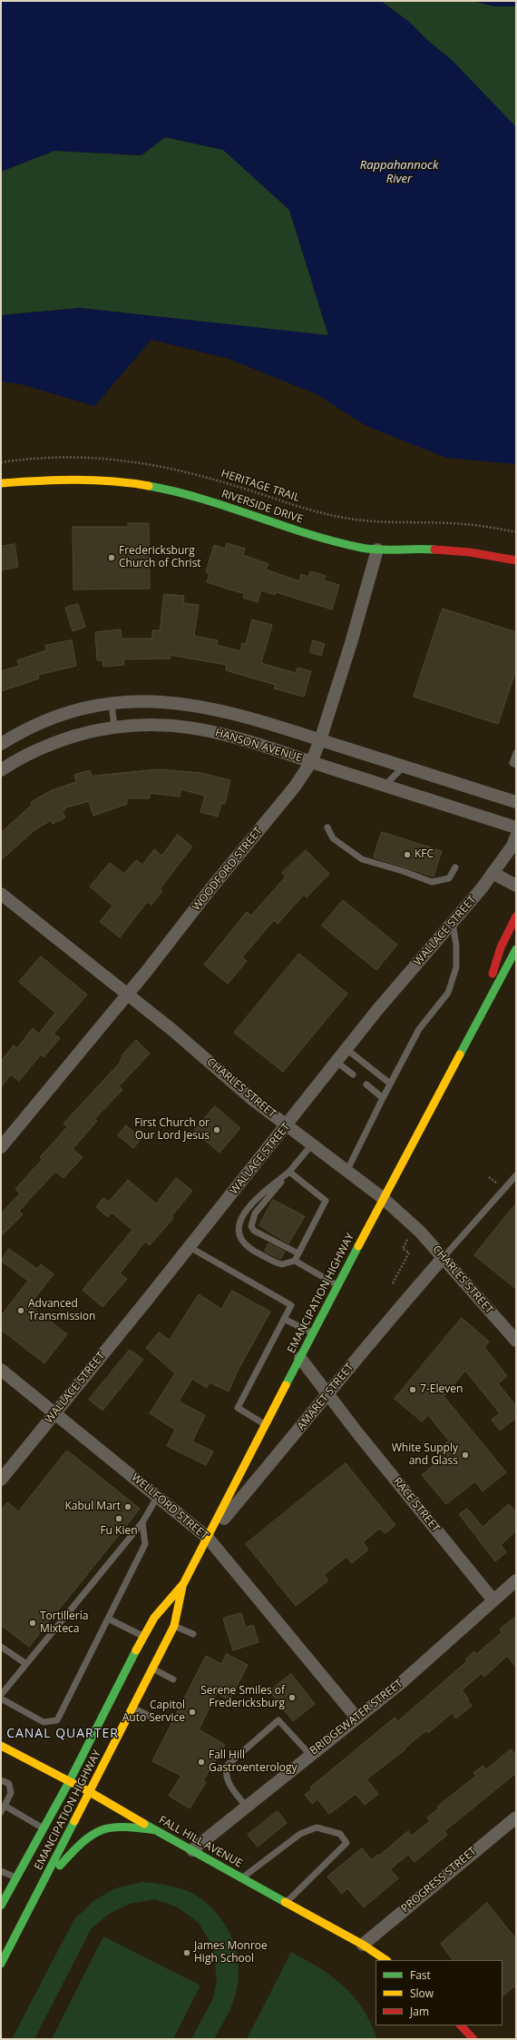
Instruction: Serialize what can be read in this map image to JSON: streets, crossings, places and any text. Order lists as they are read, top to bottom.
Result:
{
  "streets": {
    "main road": ["RIVERSIDE DRIVE", "EMANCIPATION HIGHWAY", "FALL HILL AVENUE"],
    "street": [
      "HANSON AVENUE",
      "WOODFORD STREET",
      "WALLACE STREET",
      "CHARLES STREET",
      "AMARET STREET",
      "RACE STREET",
      "WELLFORD STREET",
      "BRIDGEWATER STREET",
      "PROGRESS STREET"
    ],
    "path": ["HERITAGE TRAIL"]
  },
  "crossings": [
    ["RIVERSIDE DRIVE", "WOODFORD STREET"],
    ["HANSON AVENUE", "WOODFORD STREET"],
    ["WOODFORD STREET", "CHARLES STREET"],
    ["WALLACE STREET", "CHARLES STREET"],
    ["WALLACE STREET", "WELLFORD STREET"],
    ["CHARLES STREET", "EMANCIPATION HIGHWAY"],
    ["CHARLES STREET", "AMARET STREET"],
    ["EMANCIPATION HIGHWAY", "AMARET STREET"],
    ["EMANCIPATION HIGHWAY", "RACE STREET"],
    ["EMANCIPATION HIGHWAY", "WELLFORD STREET"],
    ["EMANCIPATION HIGHWAY", "FALL HILL AVENUE"],
    ["AMARET STREET", "RACE STREET"],
    ["AMARET STREET", "WELLFORD STREET"],
    ["RACE STREET", "BRIDGEWATER STREET"],
    ["WELLFORD STREET", "BRIDGEWATER STREET"],
    ["BRIDGEWATER STREET", "FALL HILL AVENUE"],
    ["FALL HILL AVENUE", "PROGRESS STREET"]
  ],
  "districts": ["CANAL QUARTER"],
  "water": ["Rappahannock River"],
  "places": [
    "Fredericksburg Church of Christ",
    "KFC",
    "First Church or Our Lord Jesus",
    "Advanced Transmission",
    "7-Eleven",
    "White Supply and Glass",
    "Kabul Mart",
    "Fu Kien",
    "Tortillería Mixteca",
    "Serene Smiles of Fredericksburg",
    "Capitol Auto Service",
    "Fall Hill Gastroenterology",
    "James Monroe High School"
  ],
  "legend": ["Fast", "Slow", "Jam"]
}
